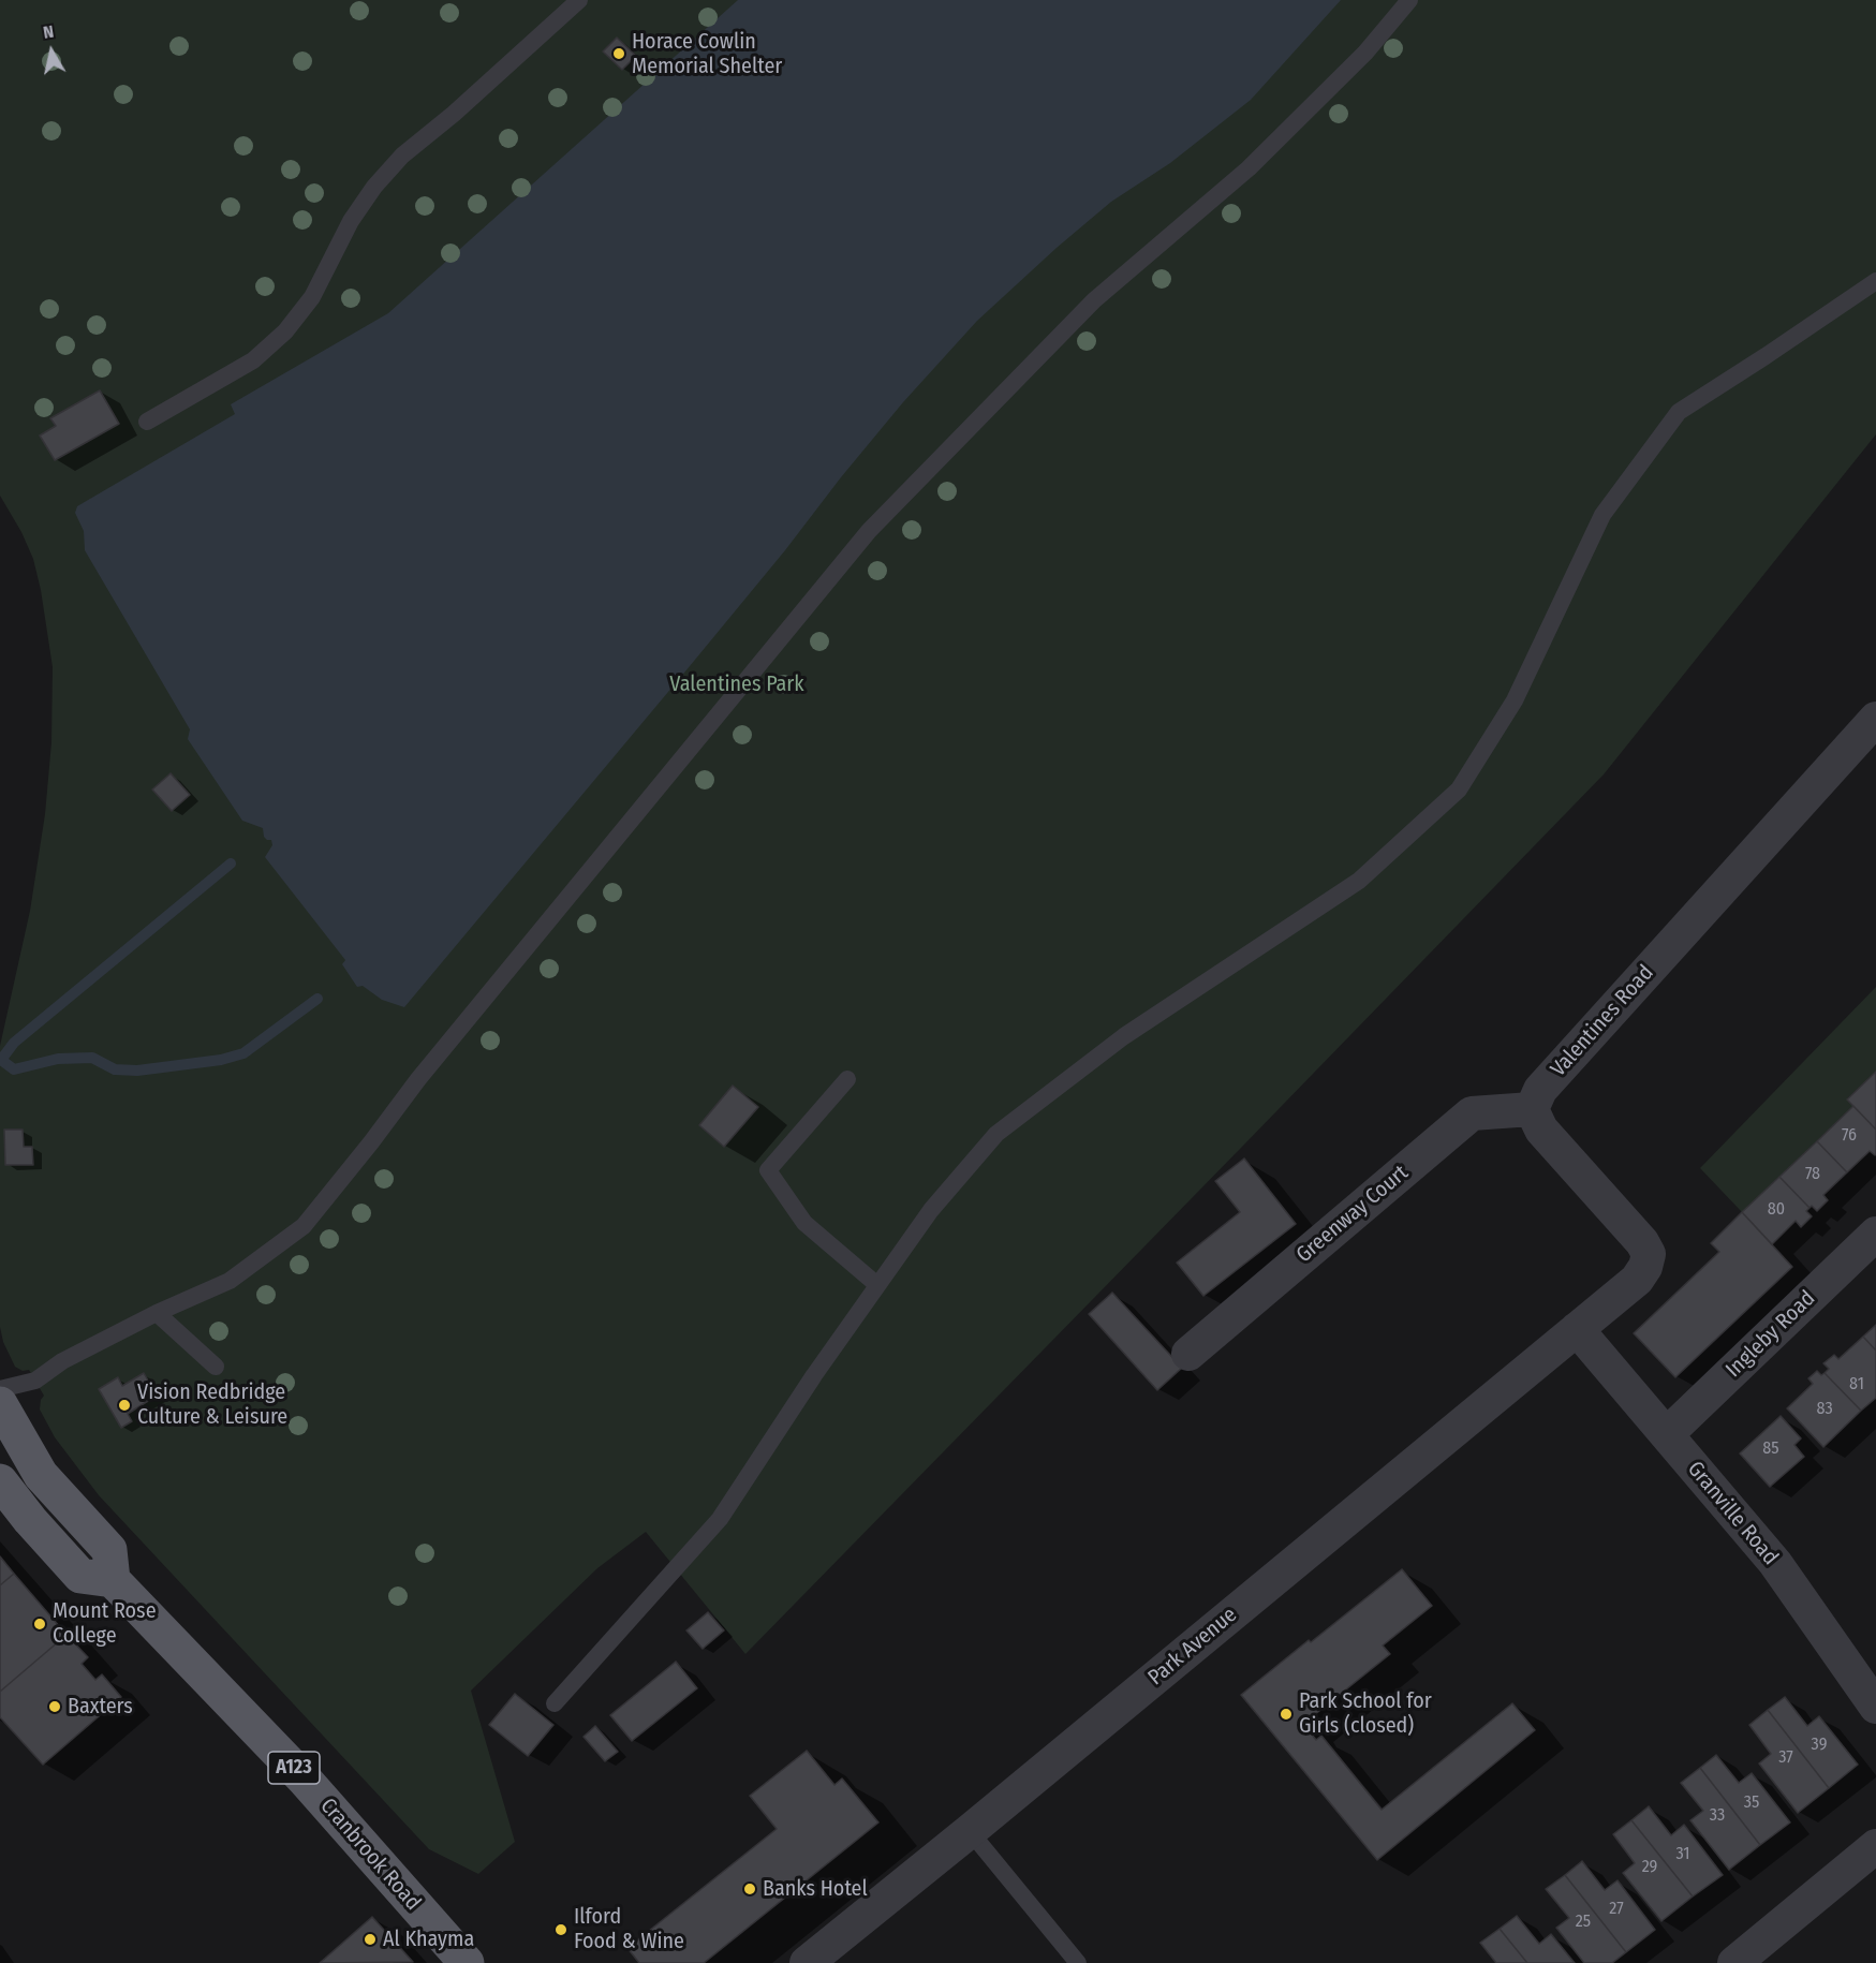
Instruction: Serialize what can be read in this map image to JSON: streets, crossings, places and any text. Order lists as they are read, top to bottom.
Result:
{
  "streets": {
    "main road": ["A123", "Cranbrook Road"],
    "street": [
      "Valentines Road",
      "Greenway Court",
      "Ingleby Road",
      "Granville Road",
      "Park Avenue"
    ]
  },
  "crossings": [
    ["Valentines Road", "Greenway Court"],
    ["Ingleby Road", "Granville Road"],
    ["Granville Road", "Park Avenue"]
  ],
  "parks": ["Valentines Park"],
  "places": [
    "Horace Cowlin Memorial Shelter",
    "Vision Redbridge Culture & Leisure",
    "Mount Rose College",
    "Baxters",
    "Park School for Girls (closed)",
    "Banks Hotel",
    "Ilford Food & Wine",
    "Al Khayma"
  ],
  "house_numbers": [
    "76",
    "78",
    "80",
    "81",
    "83",
    "85",
    "39",
    "37",
    "35",
    "33",
    "31",
    "29",
    "27",
    "25"
  ],
  "north": "top"
}
